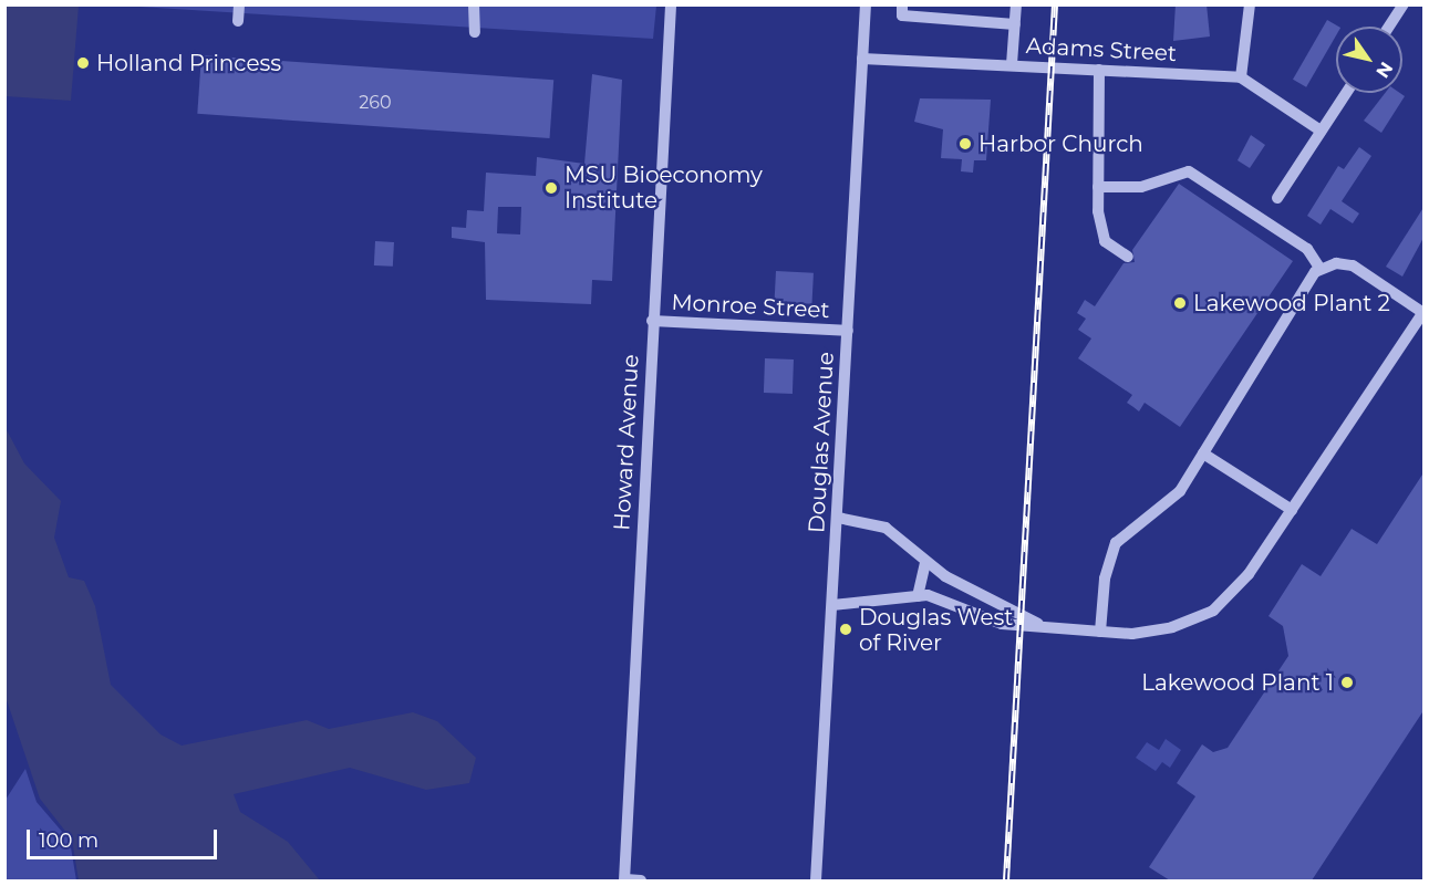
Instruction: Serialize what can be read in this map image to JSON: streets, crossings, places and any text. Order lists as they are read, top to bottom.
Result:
{
  "streets": {
    "street": [
      "Adams Street",
      "Monroe Street",
      "Howard Avenue",
      "Douglas Avenue"
    ]
  },
  "crossings": [
    ["Adams Street", "Douglas Avenue"],
    ["Monroe Street", "Howard Avenue"],
    ["Monroe Street", "Douglas Avenue"]
  ],
  "places": [
    "Holland Princess",
    "Harbor Church",
    "MSU Bioeconomy Institute",
    "Lakewood Plant 2",
    "Douglas West of River",
    "Lakewood Plant 1"
  ],
  "house_numbers": ["260"],
  "scale_bar": "100 m",
  "north": "bottom right"
}
